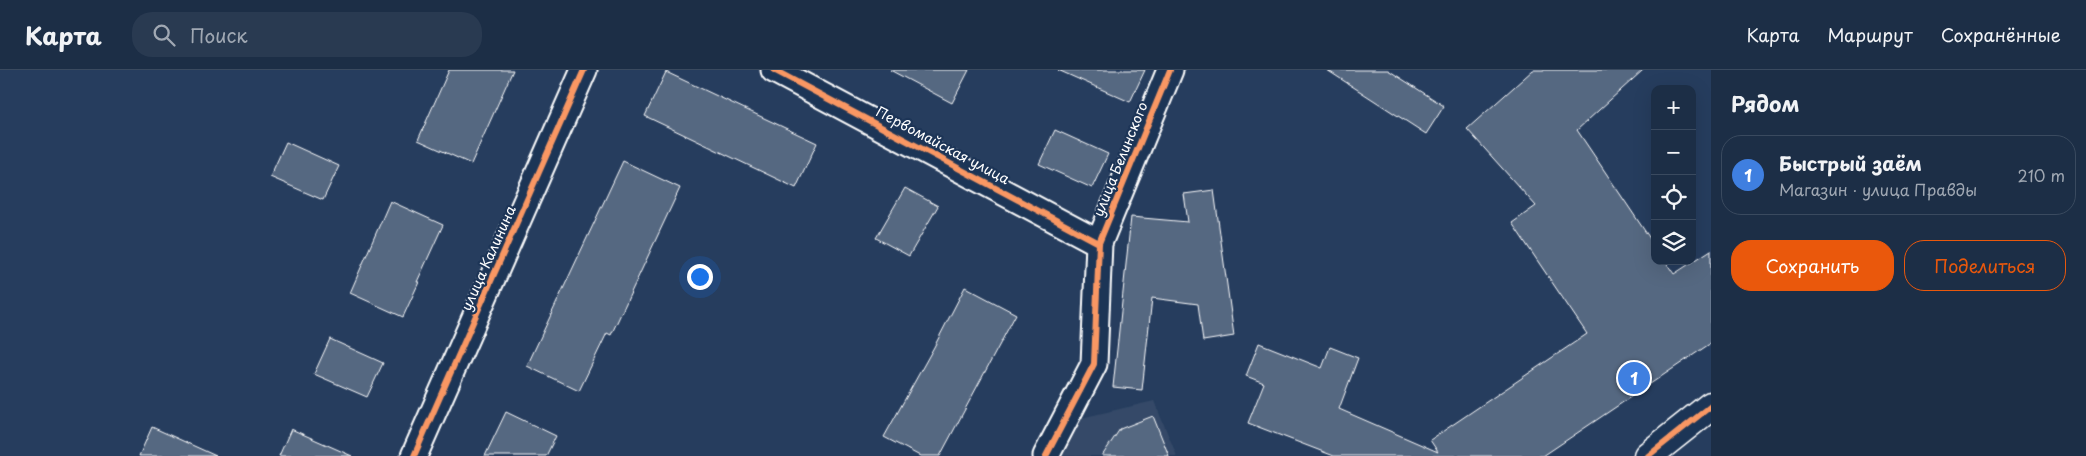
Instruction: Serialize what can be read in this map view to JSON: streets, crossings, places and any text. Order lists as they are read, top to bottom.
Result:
{
  "streets": {
    "street": ["Первомайская улица", "улица Белинского", "улица Калинина"]
  },
  "crossings": [
    ["Первомайская улица", "улица Белинского"]
  ],
  "page": {
    "header": "Карта",
    "search": "Поиск",
    "nav": ["Карта", "Маршрут", "Сохранённые"],
    "heading": "Рядом",
    "map_buttons": ["+", "−"],
    "list": [
      {
        "mark": "1",
        "name": "Быстрый заём",
        "note": "Магазин · улица Правды",
        "value": "210 m"
      }
    ],
    "buttons": ["Сохранить", "Поделиться"],
    "pins": "1"
  }
}
